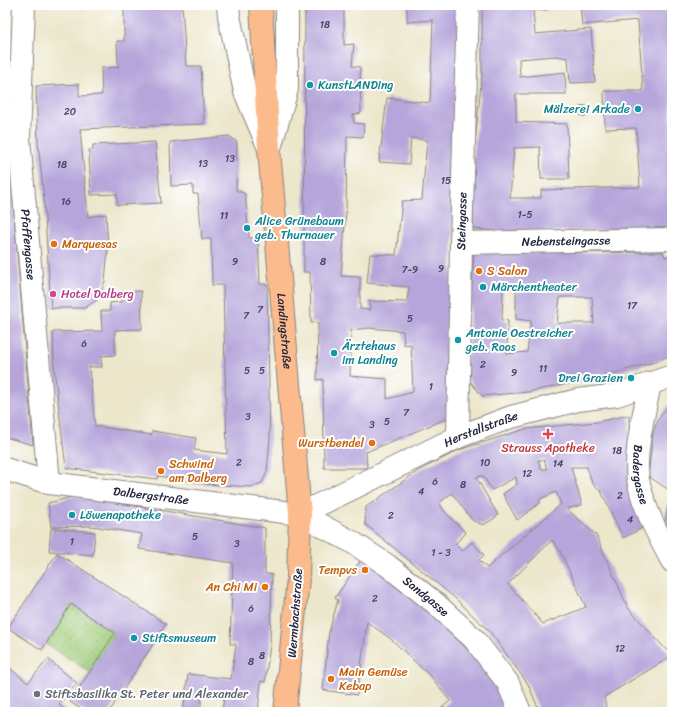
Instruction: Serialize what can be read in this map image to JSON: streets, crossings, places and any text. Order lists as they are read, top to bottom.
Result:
{
  "streets": {
    "main road": ["Landingstraße", "Wermbachstraße"],
    "street": [
      "Steingasse",
      "Nebensteingasse",
      "Pfaffengasse",
      "Herstallstraße",
      "Badergasse",
      "Dalbergstraße",
      "Sandgasse"
    ]
  },
  "crossings": [
    ["Steingasse", "Nebensteingasse"],
    ["Steingasse", "Herstallstraße"],
    ["Pfaffengasse", "Dalbergstraße"],
    ["Landingstraße", "Herstallstraße"],
    ["Landingstraße", "Dalbergstraße"],
    ["Landingstraße", "Sandgasse"],
    ["Landingstraße", "Wermbachstraße"],
    ["Herstallstraße", "Badergasse"],
    ["Herstallstraße", "Dalbergstraße"],
    ["Herstallstraße", "Sandgasse"],
    ["Herstallstraße", "Wermbachstraße"],
    ["Dalbergstraße", "Sandgasse"],
    ["Dalbergstraße", "Wermbachstraße"],
    ["Sandgasse", "Wermbachstraße"]
  ],
  "places": {
    "other": [
      "KunstLANDing",
      "Mälzerei Arkade",
      "Alice Grünebaum geb. Thurnauer",
      "Marquesas",
      "S Salon",
      "Märchentheater",
      "Hotel Dalberg",
      "Antonie Oestreicher geb. Roos",
      "Ärztehaus im Landing",
      "Drei Grazien",
      "Wurstbendel",
      "Schwind am Dalberg",
      "Löwenapotheke",
      "Tempvs",
      "An Chi Mi",
      "Stiftsmuseum",
      "Main Gemüse Kebap",
      "Stiftsbasilika St. Peter und Alexander"
    ],
    "health": ["Strauss Apotheke"]
  },
  "house_numbers": [
    "18",
    "20",
    "13",
    "13",
    "18",
    "15",
    "16",
    "1-5",
    "11",
    "9",
    "8",
    "9",
    "7-9",
    "17",
    "7",
    "7",
    "5",
    "6",
    "2",
    "11",
    "5",
    "5",
    "9",
    "1",
    "7",
    "3",
    "5",
    "3",
    "18",
    "2",
    "10",
    "14",
    "12",
    "6",
    "8",
    "4",
    "2",
    "2",
    "4",
    "5",
    "1",
    "3",
    "1 - 3",
    "2",
    "6",
    "12",
    "8",
    "8"
  ]
}
